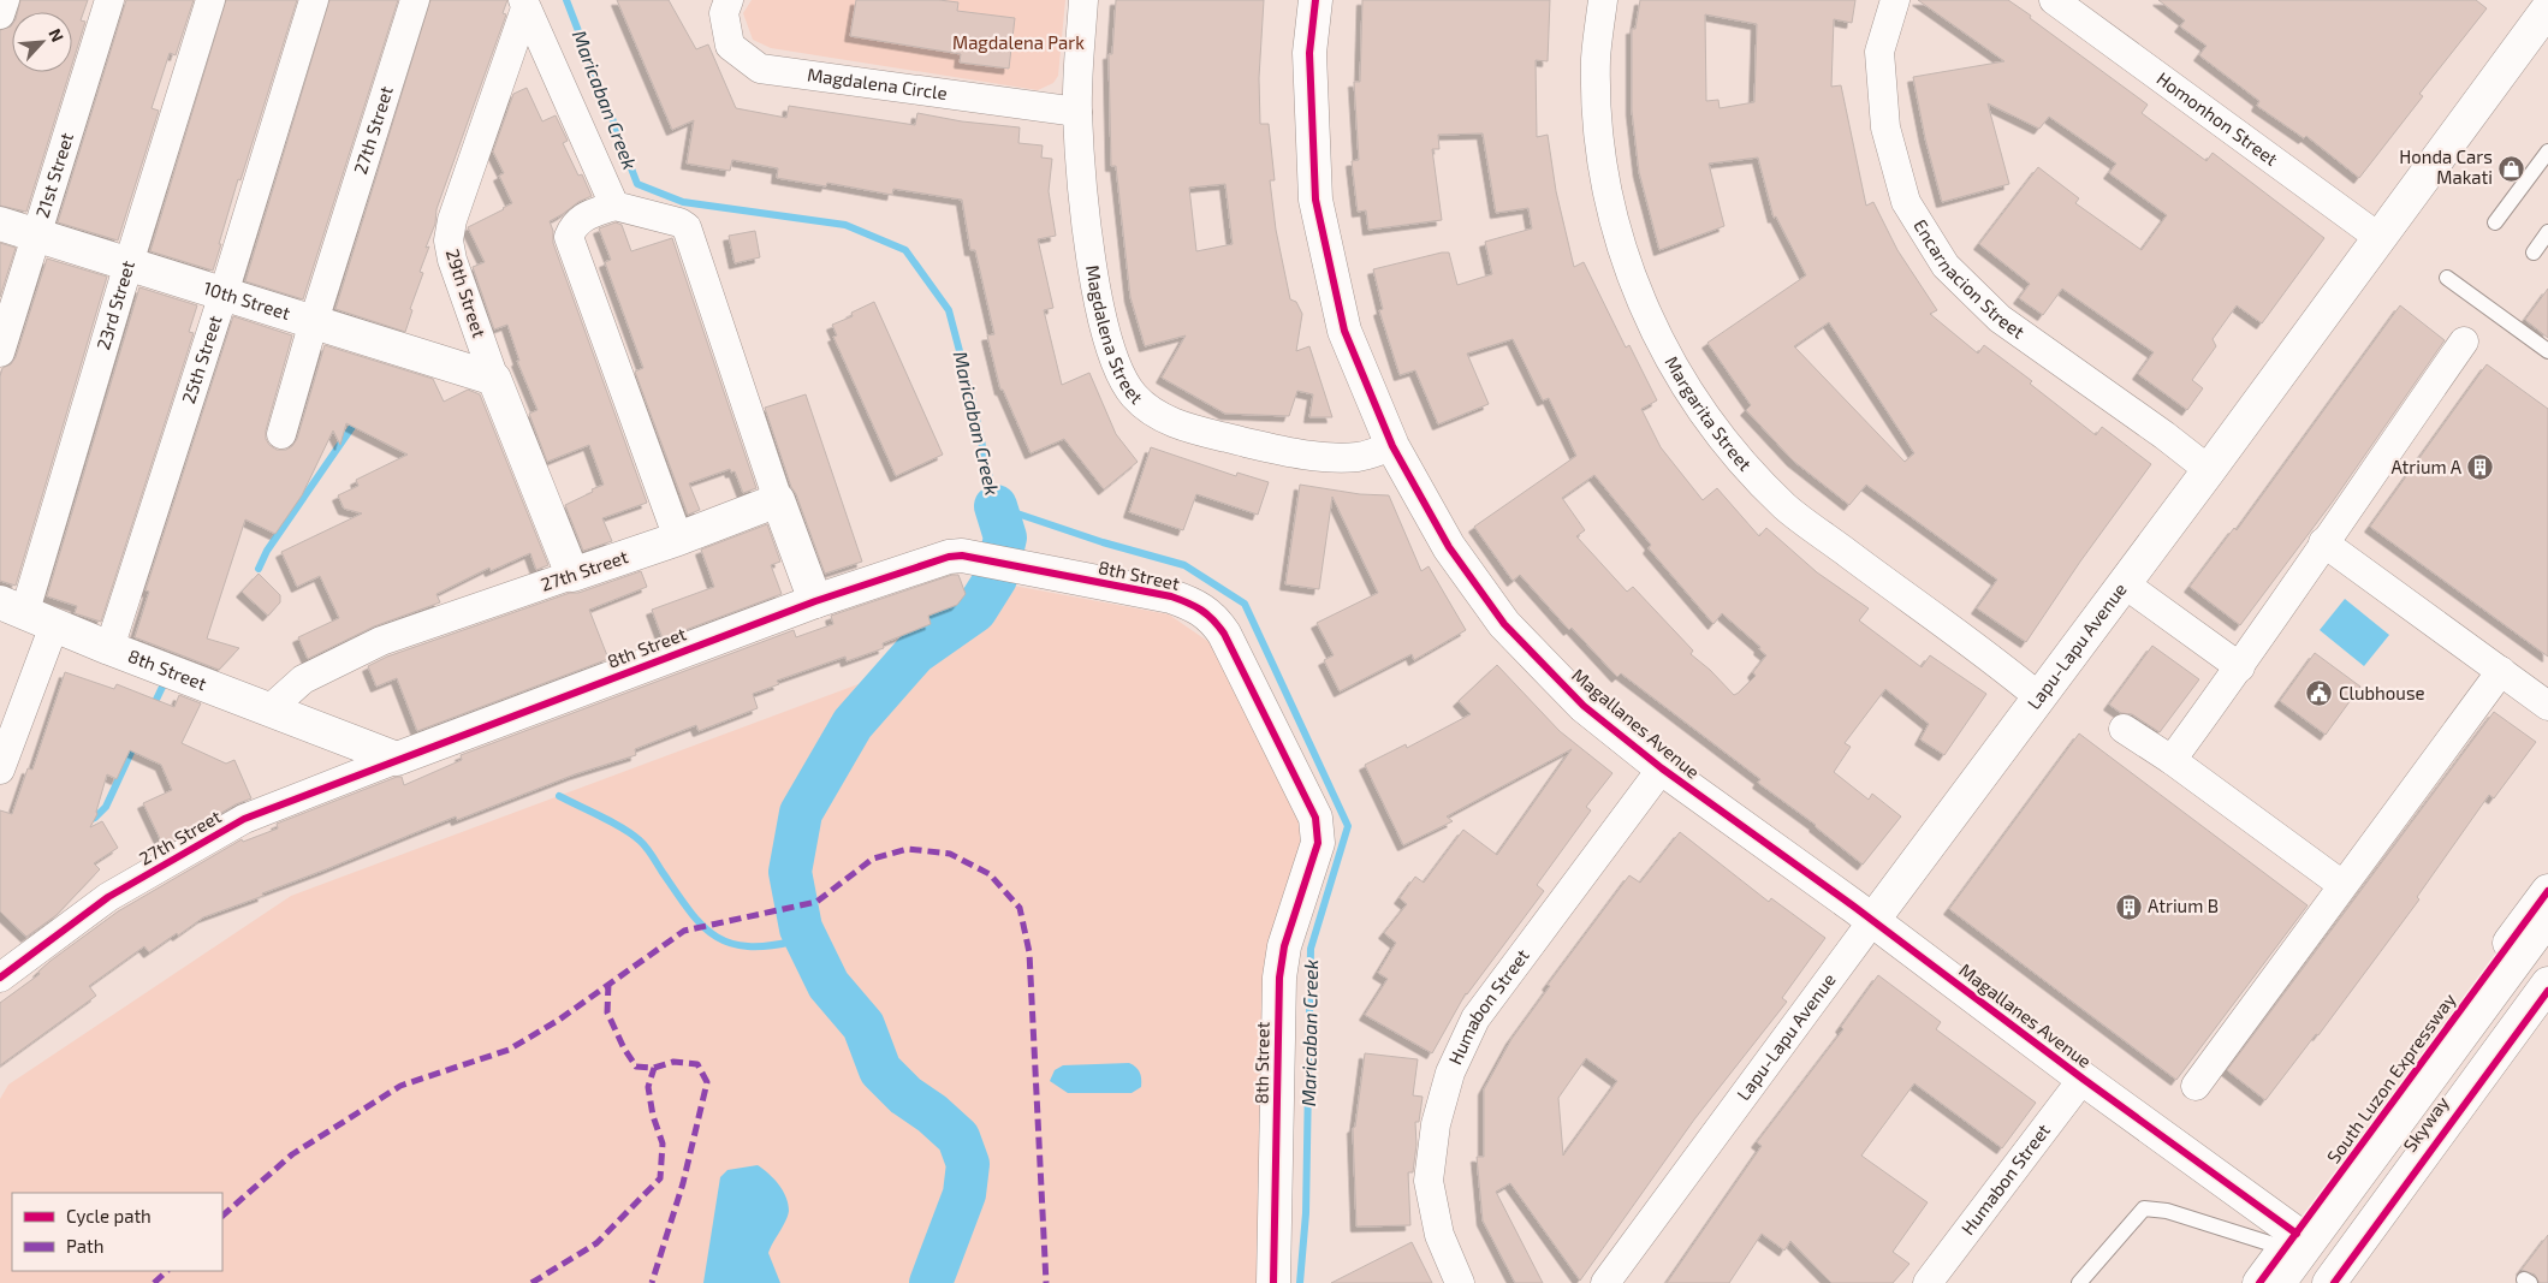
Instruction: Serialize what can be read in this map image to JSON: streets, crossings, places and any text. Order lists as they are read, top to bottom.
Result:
{
  "streets": {
    "main road": [
      "27th Street",
      "29th Street",
      "10th Street",
      "8th Street",
      "Lapu-Lapu Avenue",
      "Magallanes Avenue",
      "South Luzon Expressway",
      "Skyway"
    ],
    "street": [
      "Magdalena Circle",
      "Homonhon Street",
      "21st Street",
      "Encarnacion Street",
      "23rd Street",
      "Magdalena Street",
      "25th Street",
      "Margarita Street",
      "Humabon Street"
    ]
  },
  "crossings": [
    ["Magdalena Circle", "Magdalena Street"],
    ["Homonhon Street", "Lapu-Lapu Avenue"],
    ["27th Street", "29th Street"],
    ["27th Street", "10th Street"],
    ["27th Street", "8th Street"],
    ["21st Street", "10th Street"],
    ["Encarnacion Street", "Lapu-Lapu Avenue"],
    ["29th Street", "10th Street"],
    ["10th Street", "23rd Street"],
    ["10th Street", "25th Street"],
    ["23rd Street", "8th Street"],
    ["Magdalena Street", "Magallanes Avenue"],
    ["25th Street", "8th Street"],
    ["Margarita Street", "Lapu-Lapu Avenue"],
    ["Lapu-Lapu Avenue", "Magallanes Avenue"],
    ["Magallanes Avenue", "Humabon Street"],
    ["Magallanes Avenue", "South Luzon Expressway"]
  ],
  "water": ["Maricaban Creek"],
  "parks": ["Magdalena Park"],
  "places": {
    "shop": ["Honda Cars Makati"],
    "building": ["Atrium A", "Atrium B"],
    "public building": ["Clubhouse"]
  },
  "legend": ["Cycle path", "Path"],
  "north": "top right"
}
